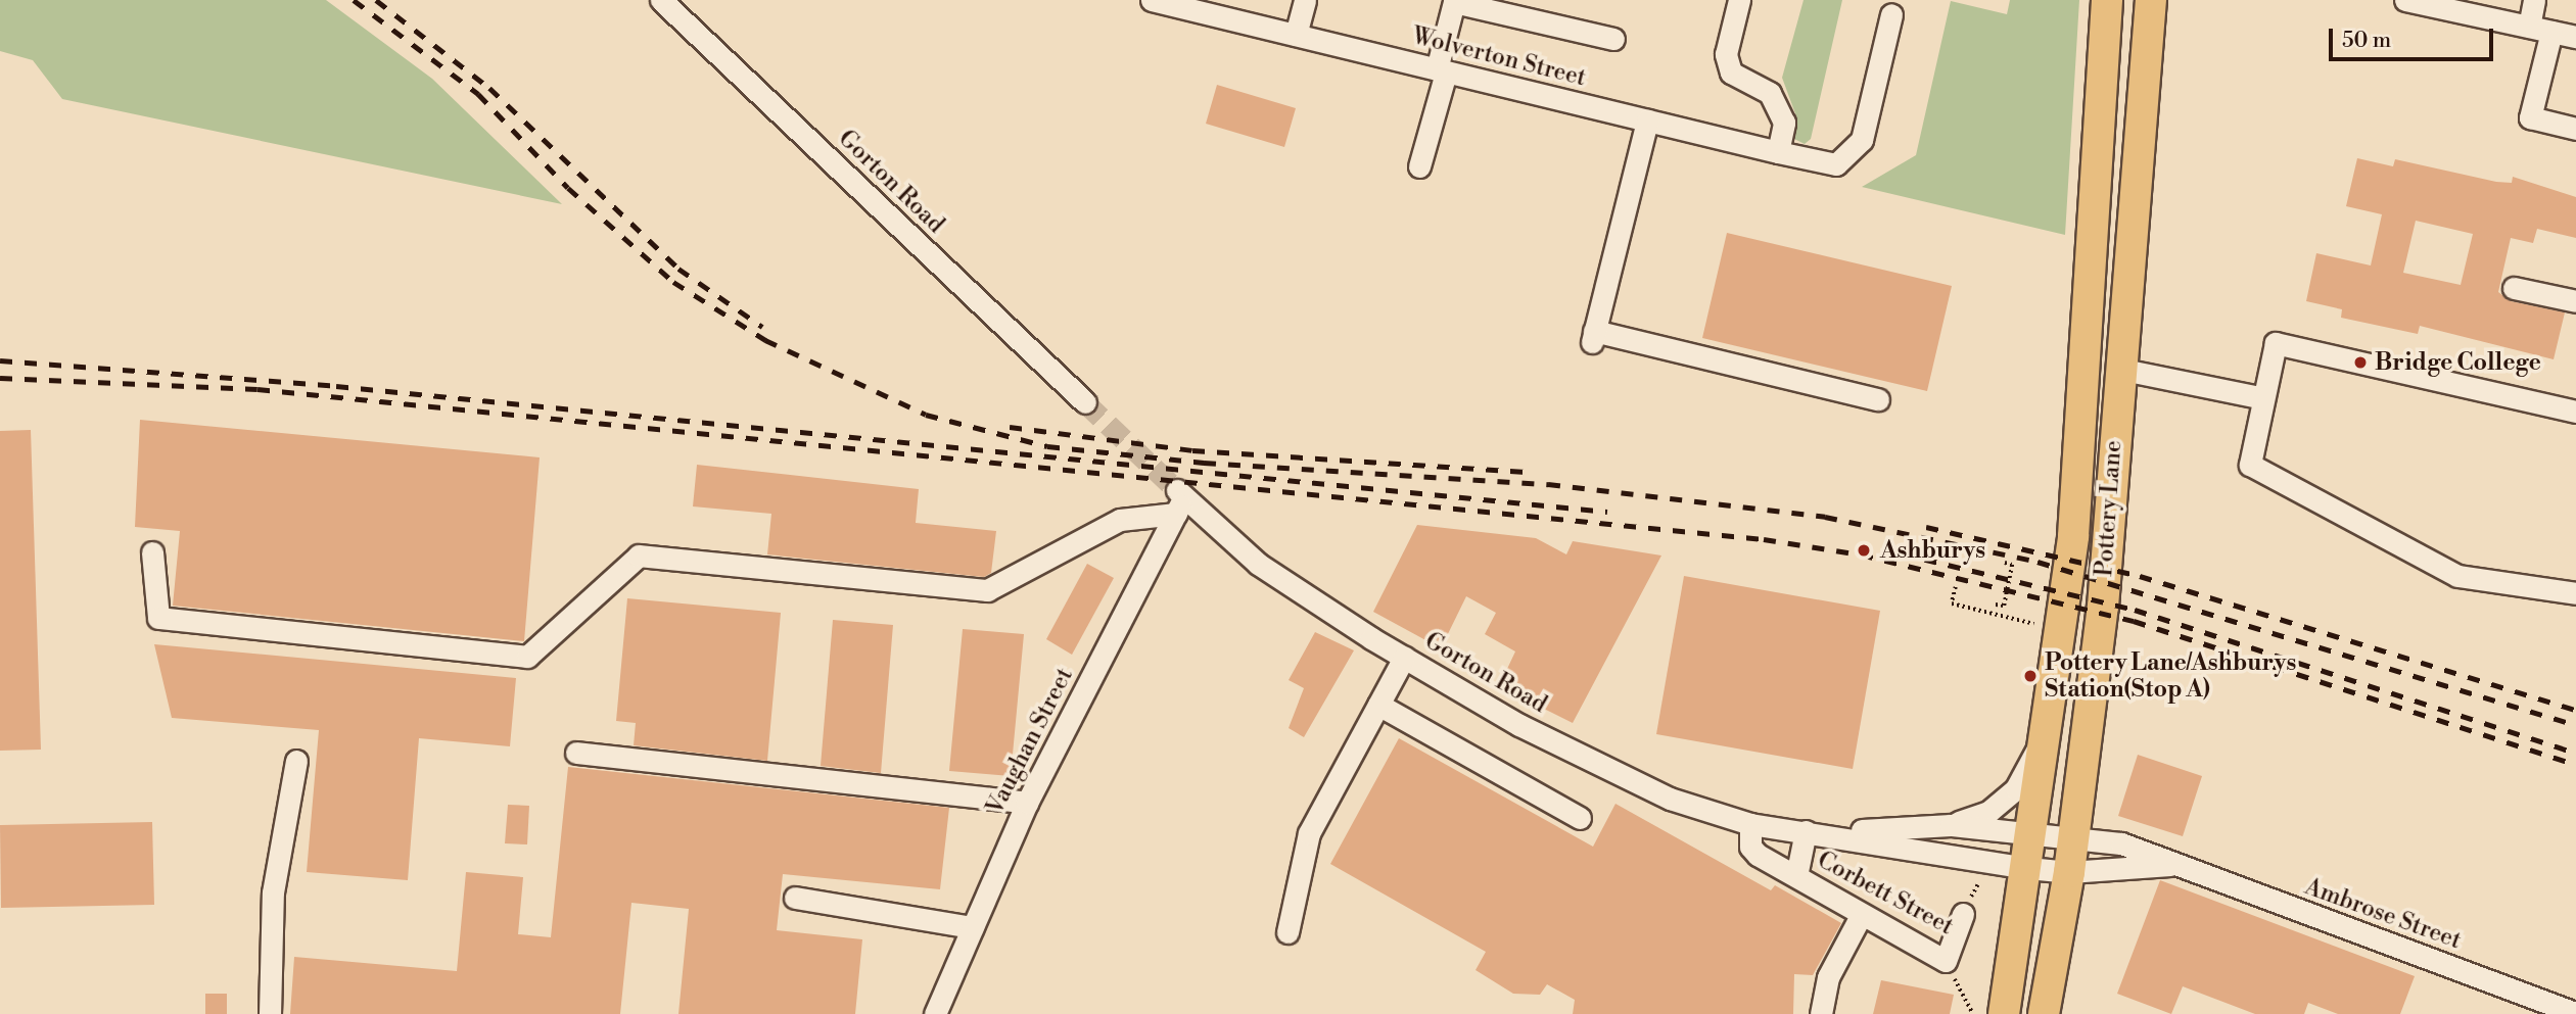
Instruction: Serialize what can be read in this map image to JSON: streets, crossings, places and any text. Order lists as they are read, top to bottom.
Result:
{
  "streets": {
    "highway": ["Pottery Lane"],
    "street": [
      "Wolverton Street",
      "Gorton Road",
      "Vaughan Street",
      "Corbett Street",
      "Ambrose Street"
    ]
  },
  "crossings": [
    ["Gorton Road", "Pottery Lane"],
    ["Gorton Road", "Vaughan Street"],
    ["Gorton Road", "Corbett Street"],
    ["Gorton Road", "Ambrose Street"],
    ["Pottery Lane", "Ambrose Street"]
  ],
  "places": ["Bridge College", "Ashburys", "Pottery Lane/Ashburys Station(Stop A)"],
  "scale_bar": "50 m"
}
